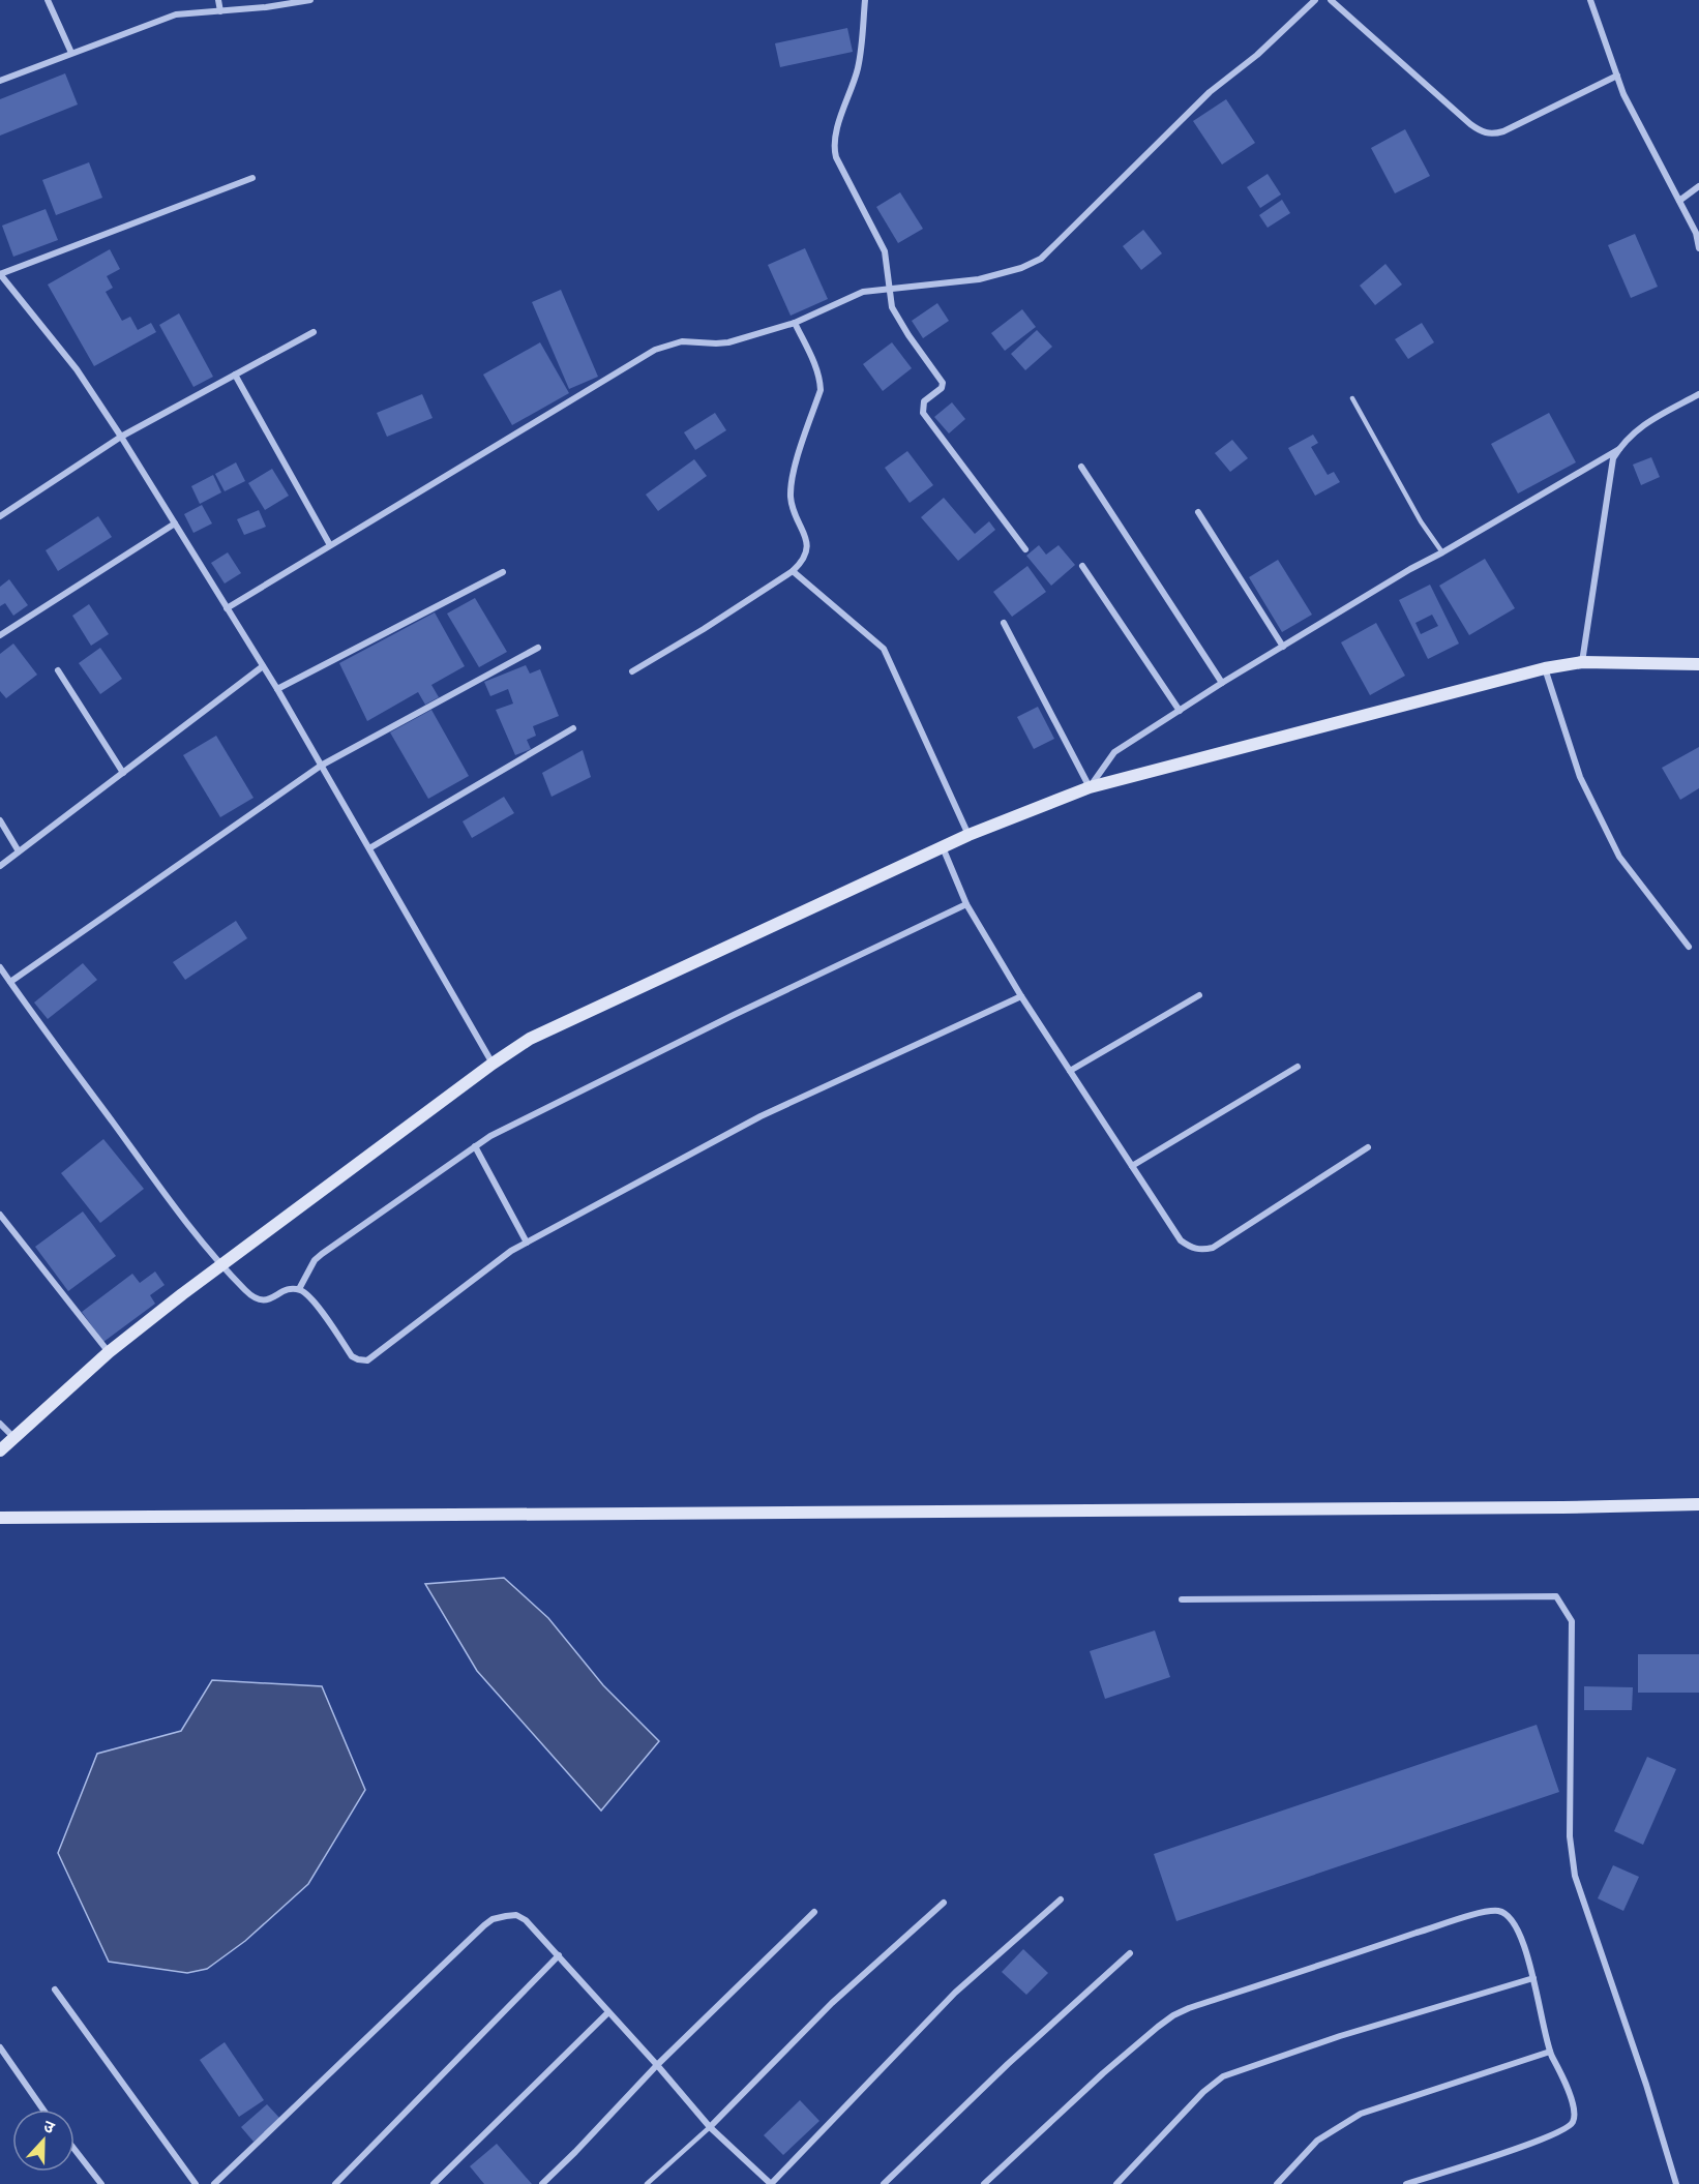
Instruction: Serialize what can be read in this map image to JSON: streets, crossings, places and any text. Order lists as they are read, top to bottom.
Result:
{
  "north": "top"
}
